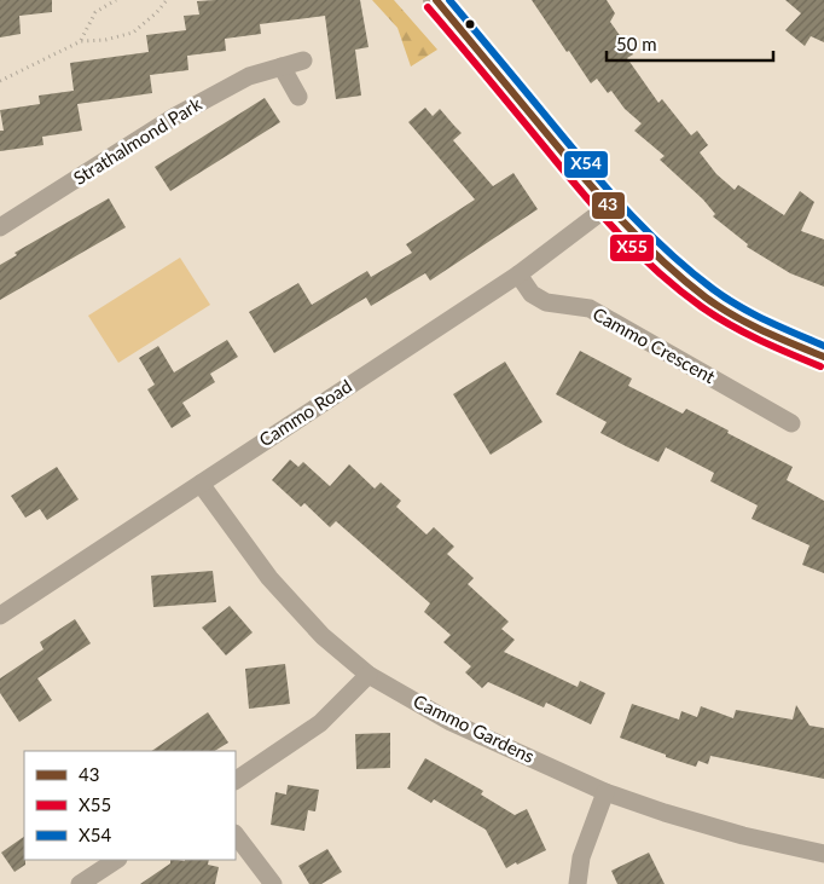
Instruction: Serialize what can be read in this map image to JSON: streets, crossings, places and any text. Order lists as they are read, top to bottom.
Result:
{
  "streets": {
    "street": [
      "Strathalmond Park",
      "Cammo Crescent",
      "Cammo Road",
      "Cammo Gardens"
    ]
  },
  "crossings": [
    ["Cammo Crescent", "Cammo Road"],
    ["Cammo Road", "Cammo Gardens"]
  ],
  "lines": ["transit line 43", "transit line X54", "transit line X55"],
  "legend": ["43", "X55", "X54"],
  "scale_bar": "50 m"
}
